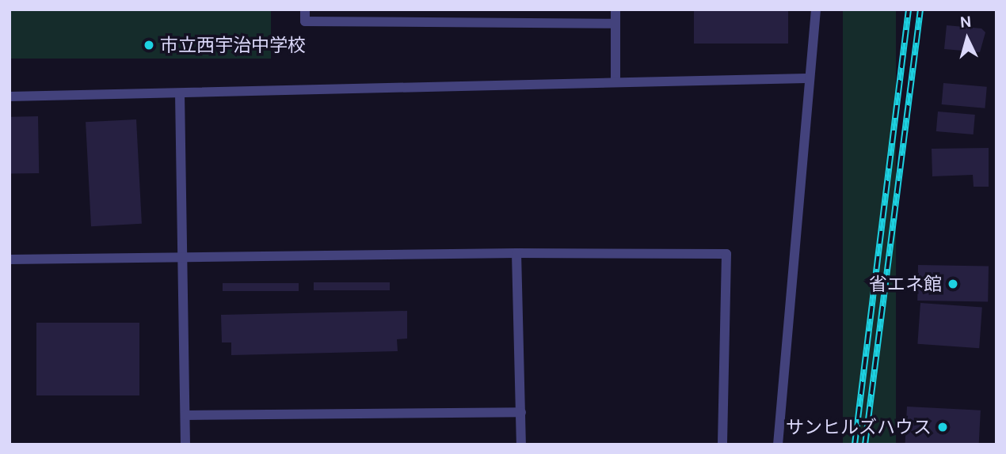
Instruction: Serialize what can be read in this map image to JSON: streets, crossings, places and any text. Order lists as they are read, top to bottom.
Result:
{
  "places": ["市立西宇治中学校", "省エネ館", "サンヒルズハウス"],
  "north": "top"
}
